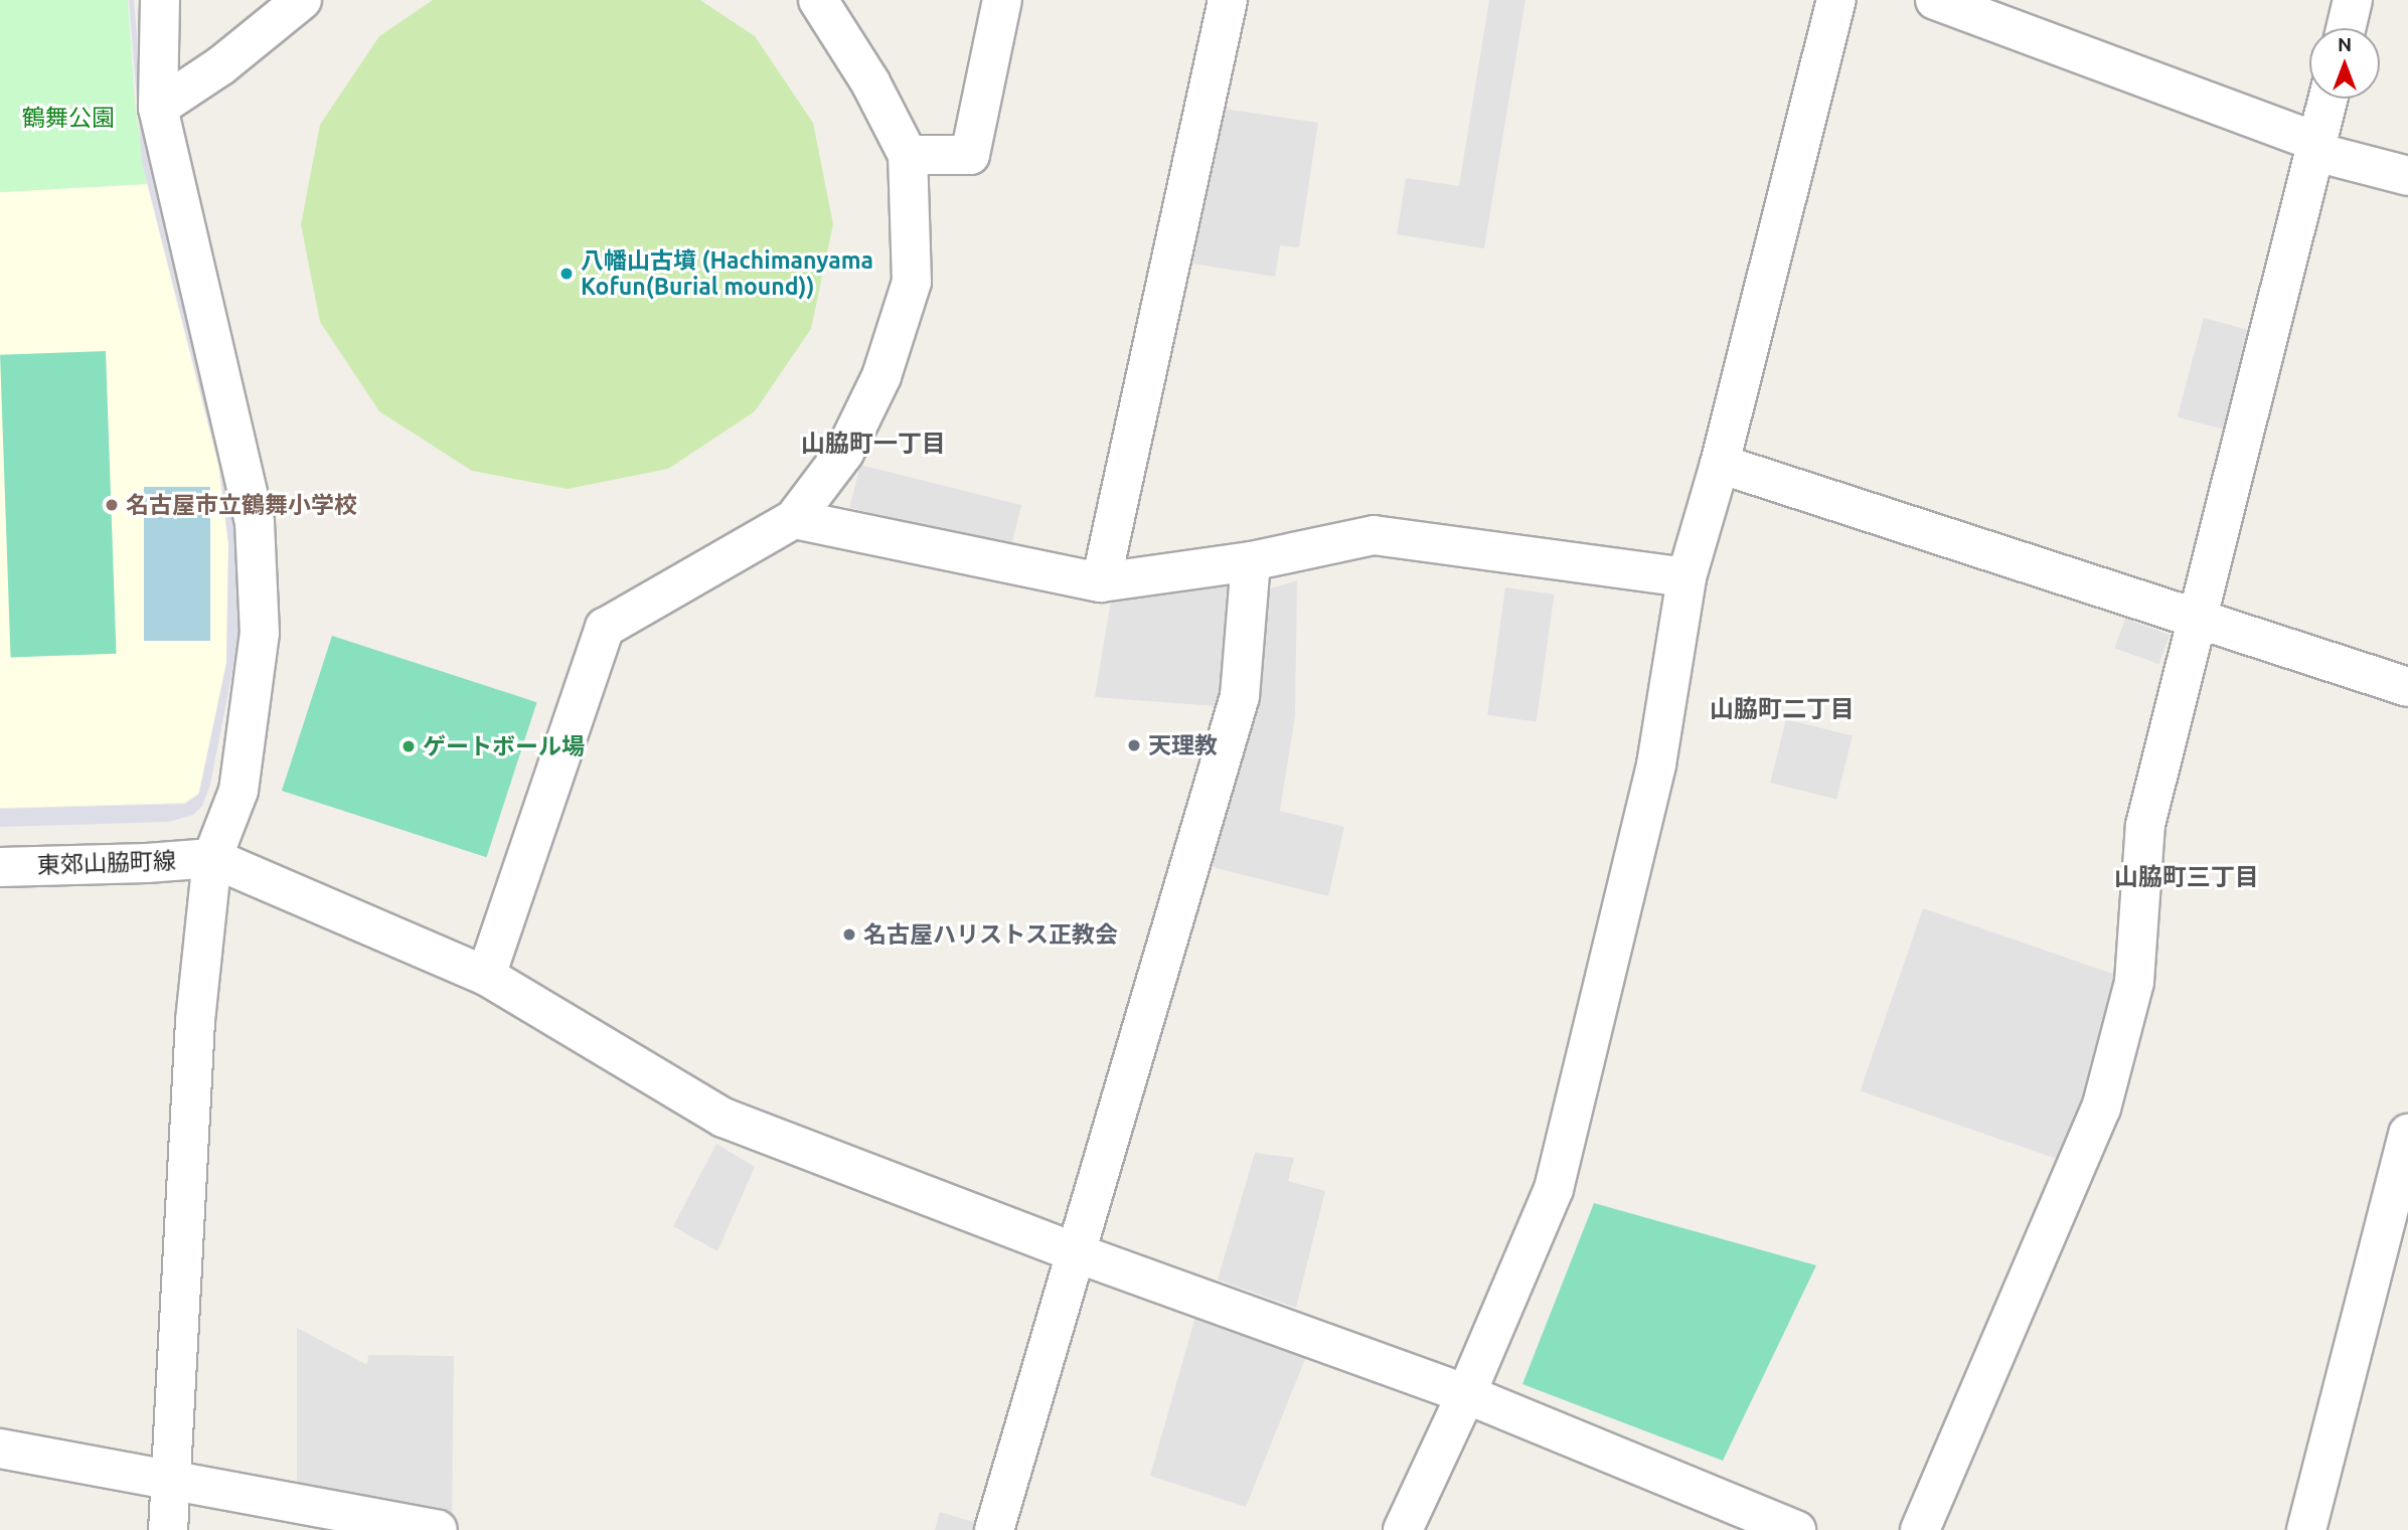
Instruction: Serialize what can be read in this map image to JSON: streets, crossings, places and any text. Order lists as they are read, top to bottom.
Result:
{
  "streets": {
    "street": ["東郊山脇町線"]
  },
  "districts": ["山脇町一丁目", "山脇町二丁目", "山脇町三丁目"],
  "parks": ["鶴舞公園"],
  "places": [
    "八幡山古墳 (Hachimanyama Kofun(Burial mound))",
    "名古屋市立鶴舞小学校",
    "天理教",
    "ゲートボール場",
    "名古屋ハリストス正教会"
  ],
  "north": "top"
}
